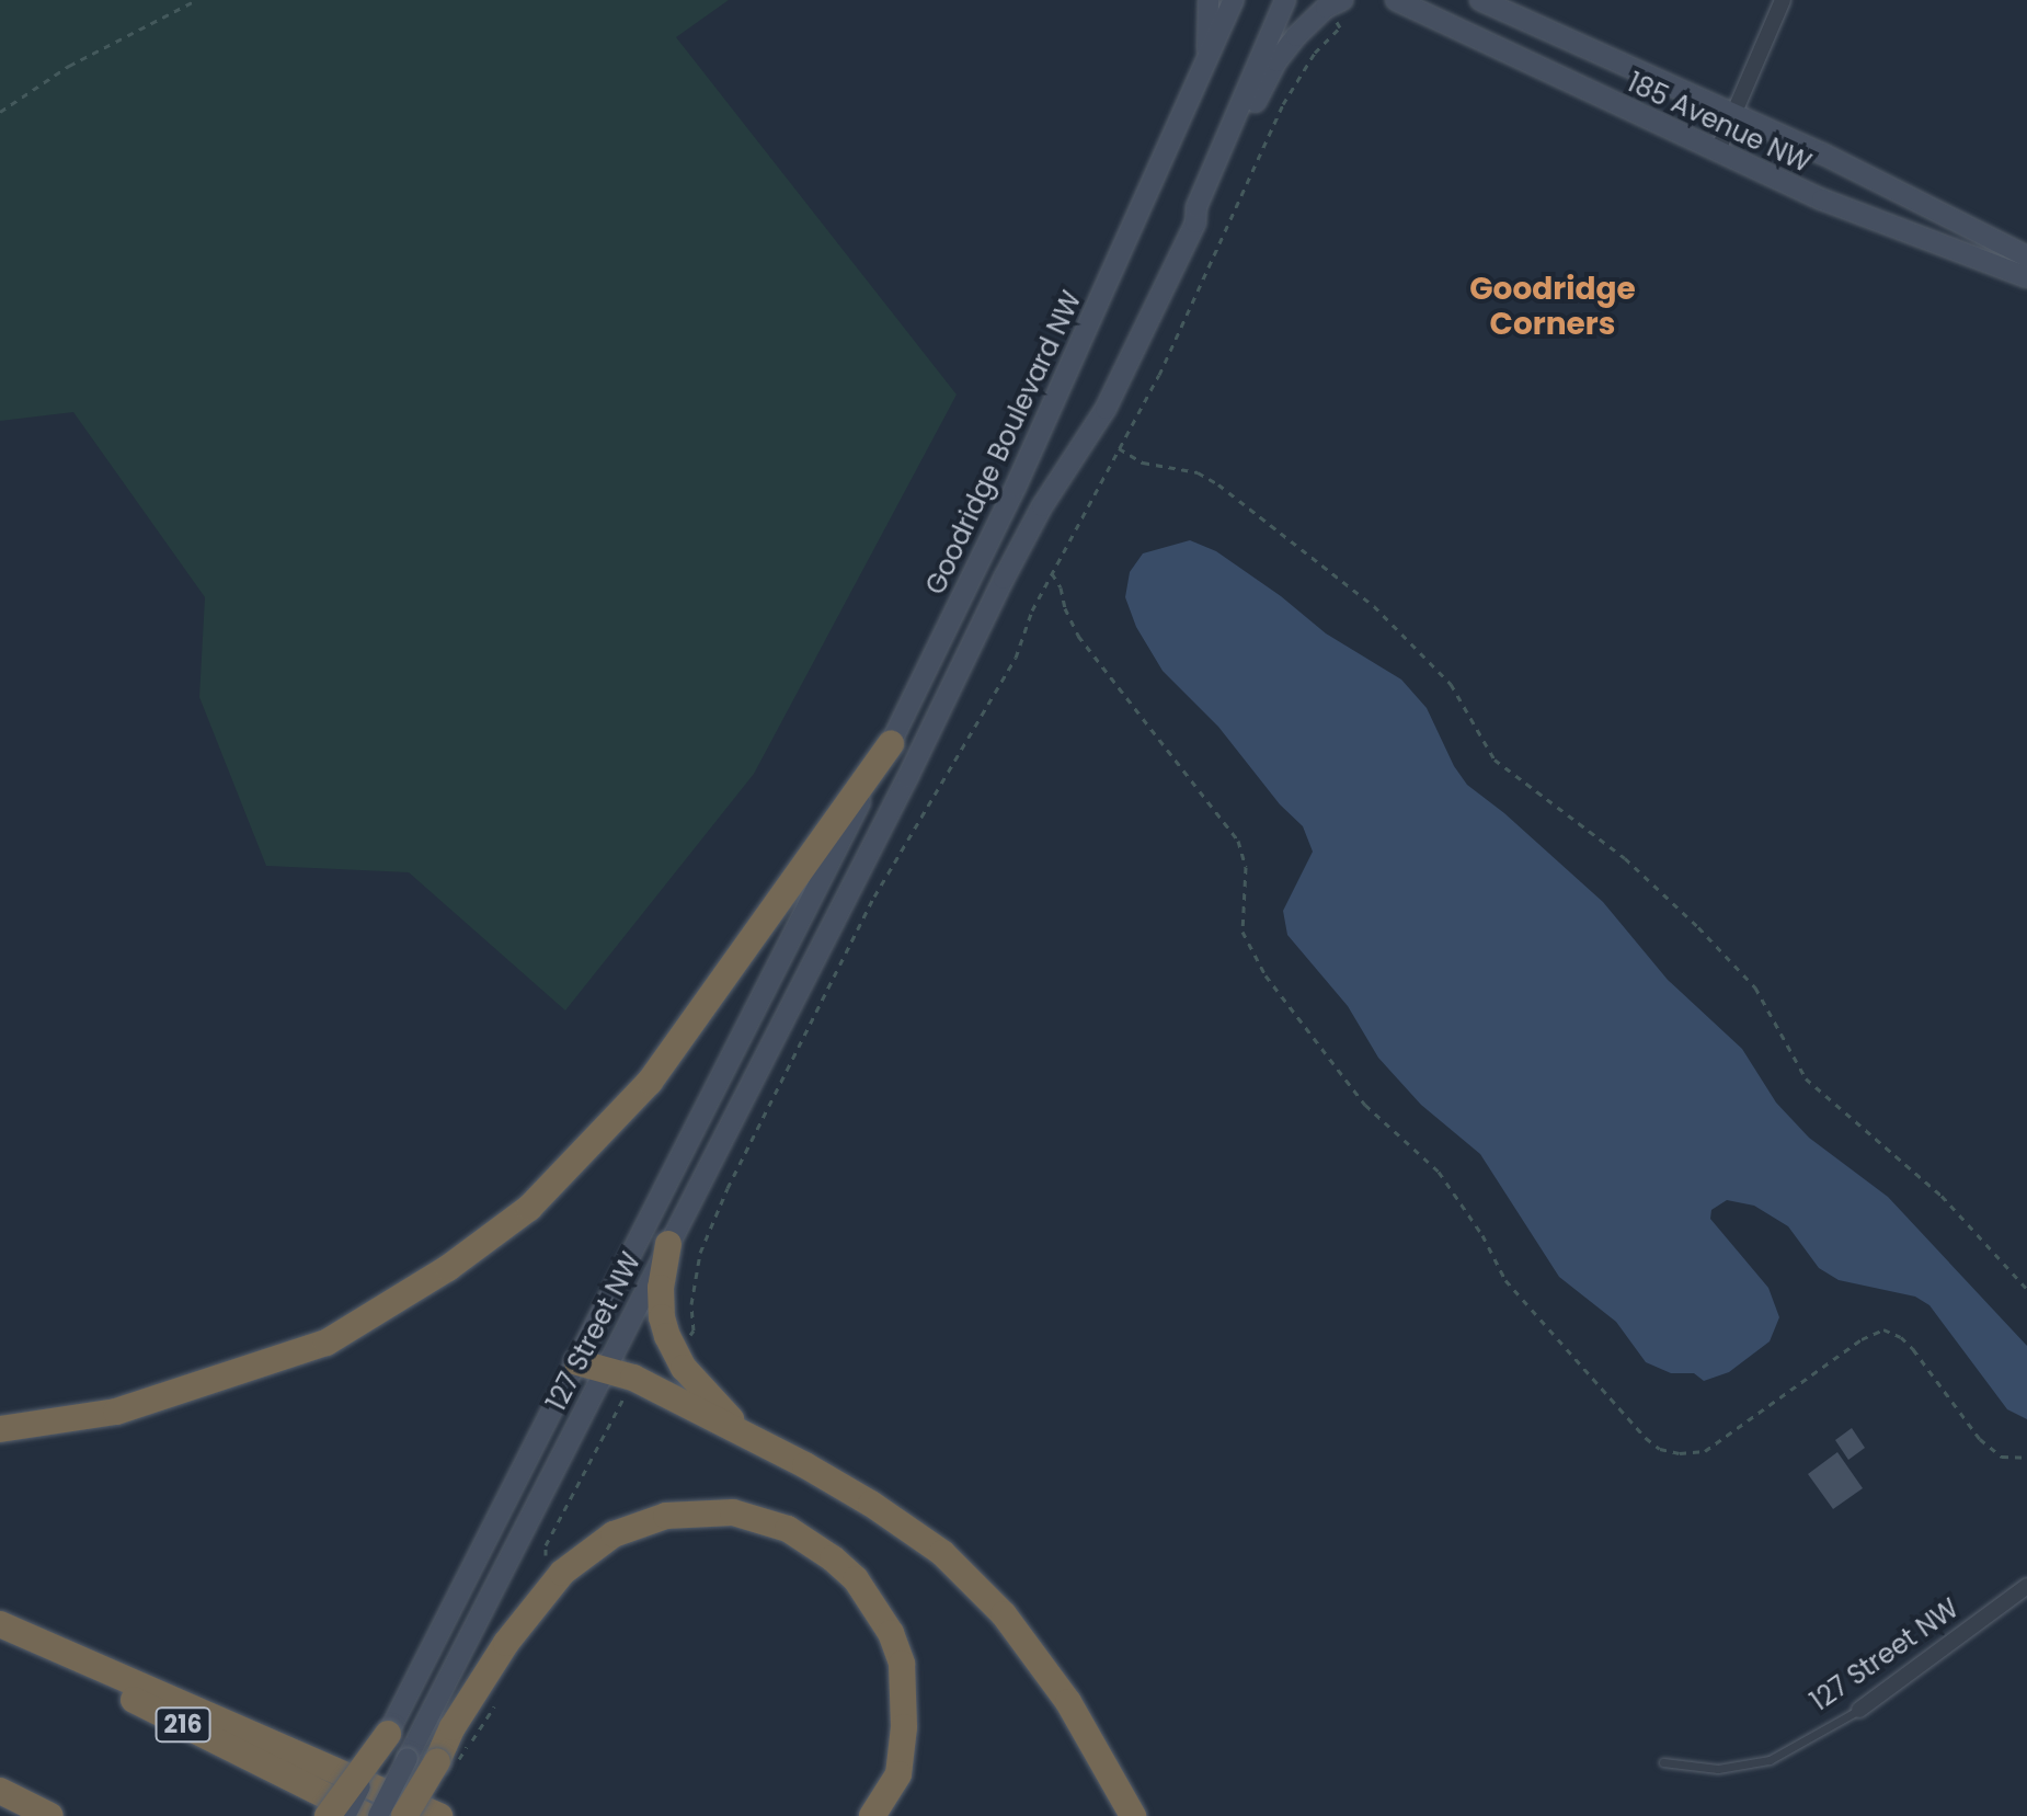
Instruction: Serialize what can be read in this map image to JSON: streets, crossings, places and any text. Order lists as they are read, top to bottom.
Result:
{
  "streets": {
    "highway": ["216"],
    "main road": ["185 Avenue NW", "Goodridge Boulevard NW", "127 Street NW"]
  },
  "crossings": [
    ["Goodridge Boulevard NW", "127 Street NW"]
  ],
  "districts": ["Goodridge Corners"]
}
